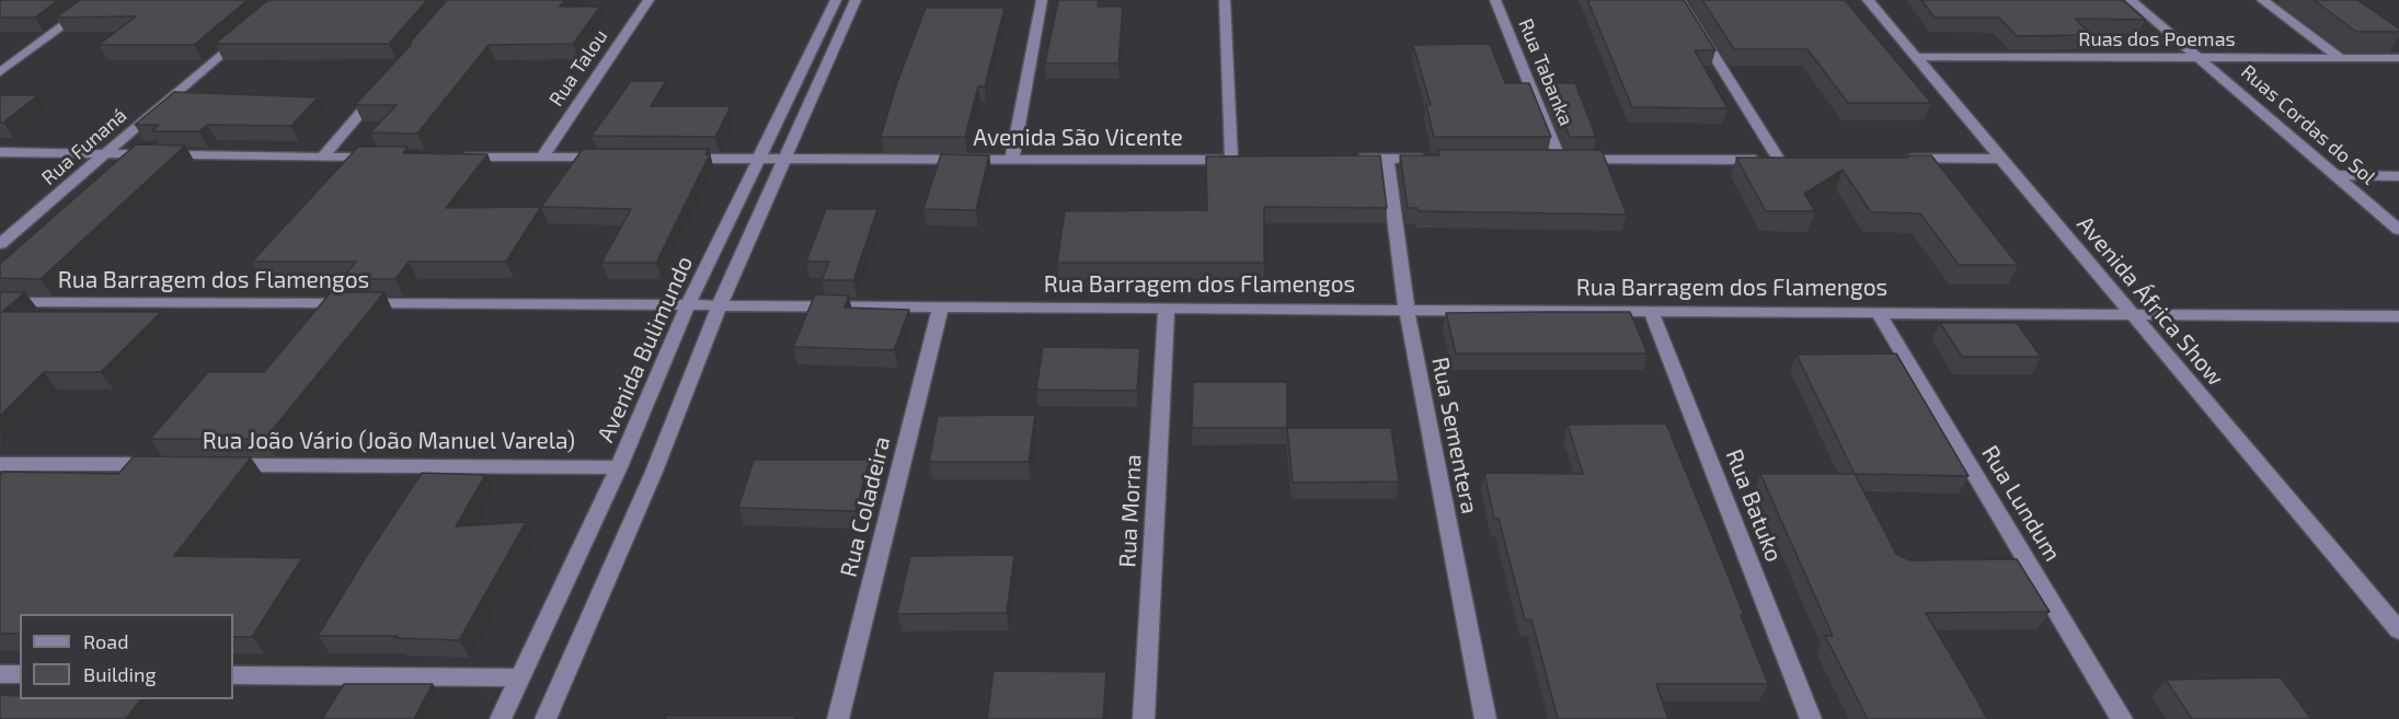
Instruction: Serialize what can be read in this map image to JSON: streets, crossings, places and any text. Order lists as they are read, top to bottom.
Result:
{
  "streets": {
    "street": [
      "Ruas dos Poemas",
      "Rua Talou",
      "Rua Tabanka",
      "Ruas Cordas do Sol",
      "Avenida São Vicente",
      "Rua Funaná",
      "Rua Barragem dos Flamengos",
      "Avenida África Show",
      "Avenida Bulimundo",
      "Rua Sementera",
      "Rua João Vário (João Manuel Varela)",
      "Rua Lundum",
      "Rua Batuko",
      "Rua Coladeira",
      "Rua Morna"
    ]
  },
  "crossings": [
    ["Ruas dos Poemas", "Ruas Cordas do Sol"],
    ["Ruas dos Poemas", "Avenida África Show"],
    ["Avenida São Vicente", "Avenida Bulimundo"],
    ["Rua Barragem dos Flamengos", "Avenida África Show"],
    ["Rua Barragem dos Flamengos", "Avenida Bulimundo"],
    ["Rua Barragem dos Flamengos", "Rua Sementera"],
    ["Rua Barragem dos Flamengos", "Rua Lundum"],
    ["Rua Barragem dos Flamengos", "Rua Batuko"],
    ["Rua Barragem dos Flamengos", "Rua Coladeira"],
    ["Rua Barragem dos Flamengos", "Rua Morna"],
    ["Avenida Bulimundo", "Rua João Vário (João Manuel Varela)"]
  ],
  "legend": ["Road", "Building"]
}
